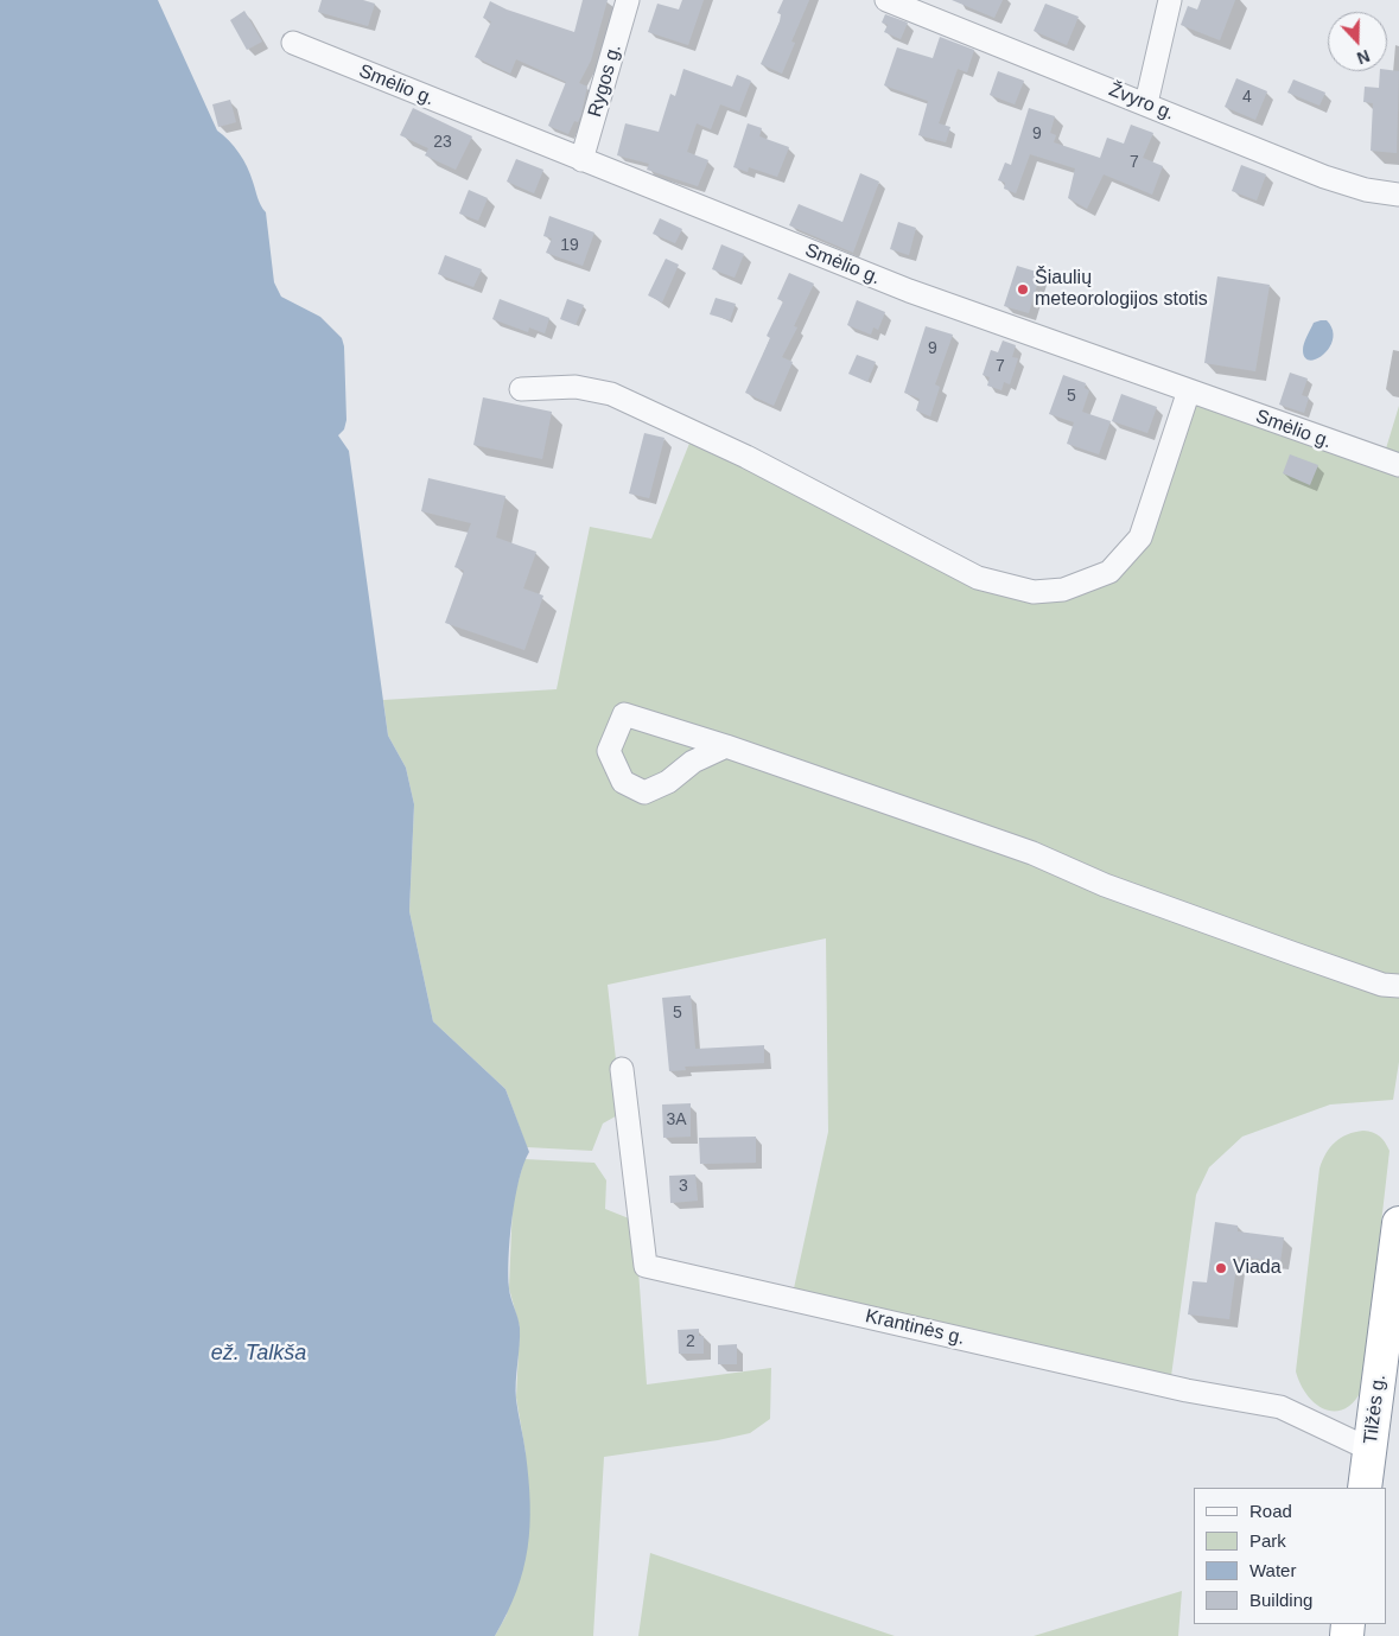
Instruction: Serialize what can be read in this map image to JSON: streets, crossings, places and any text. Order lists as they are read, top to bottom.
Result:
{
  "streets": {
    "highway": ["Tilžės g."],
    "street": [
      "Rygos g.",
      "Smėlio g.",
      "Žvyro g.",
      "Krantinės g."
    ]
  },
  "crossings": [
    ["Rygos g.", "Smėlio g."],
    ["Krantinės g.", "Tilžės g."]
  ],
  "water": ["ež. Talkša"],
  "places": ["Šiaulių meteorologijos stotis", "Viada"],
  "house_numbers": [
    "4",
    "9",
    "23",
    "7",
    "19",
    "9",
    "7",
    "5",
    "5",
    "3A",
    "3",
    "2"
  ],
  "legend": [
    "Road",
    "Park",
    "Water",
    "Building"
  ],
  "north": "bottom"
}
